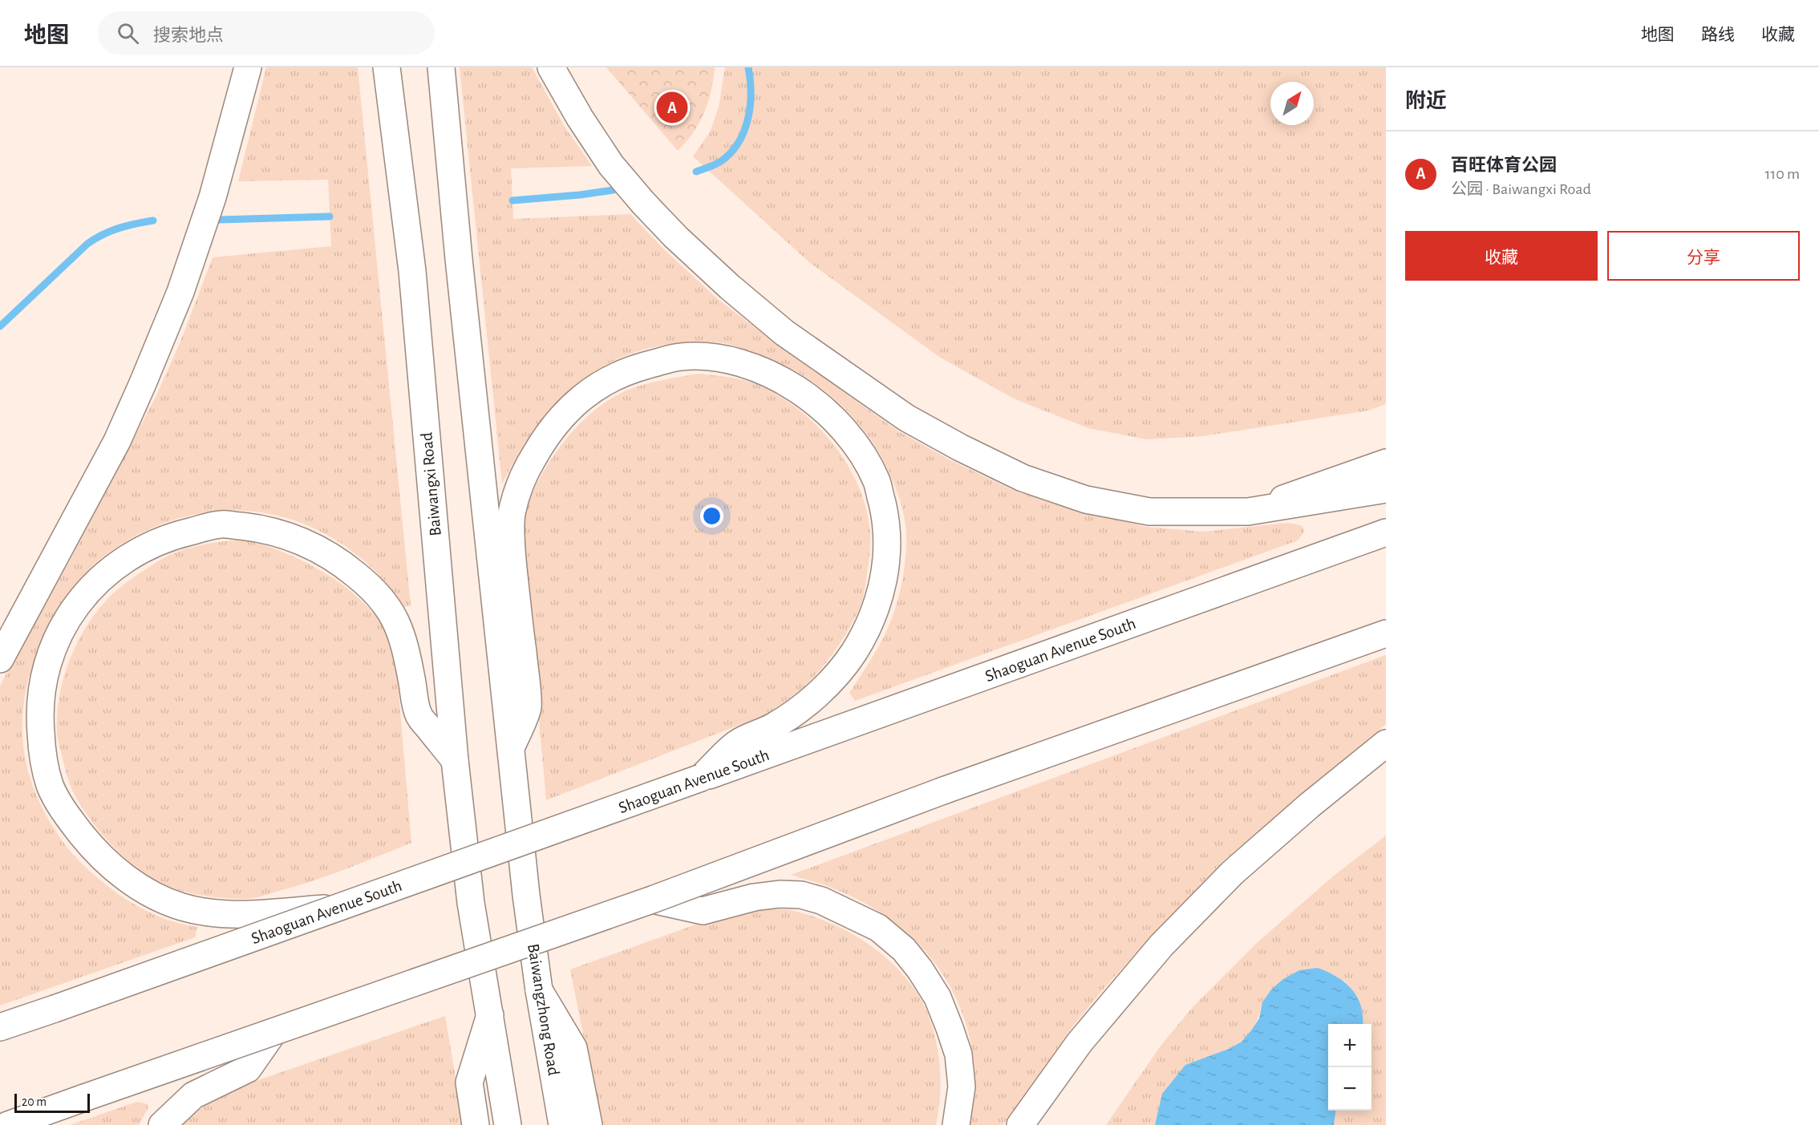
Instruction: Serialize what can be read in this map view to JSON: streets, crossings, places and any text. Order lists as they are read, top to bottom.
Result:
{
  "streets": {
    "main road": ["Baiwangxi Road", "Shaoguan Avenue South", "Baiwangzhong Road"]
  },
  "scale_bar": "20 m",
  "north": "top right",
  "page": {
    "header": "地图",
    "search": "搜索地点",
    "nav": ["地图", "路线", "收藏"],
    "heading": "附近",
    "pins": "A",
    "list": [
      {
        "mark": "A",
        "name": "百旺体育公园",
        "note": "公园 · Baiwangxi Road",
        "value": "110 m"
      }
    ],
    "buttons": ["收藏", "分享"],
    "map_buttons": ["+", "−"],
    "scale": "20 m"
  }
}
